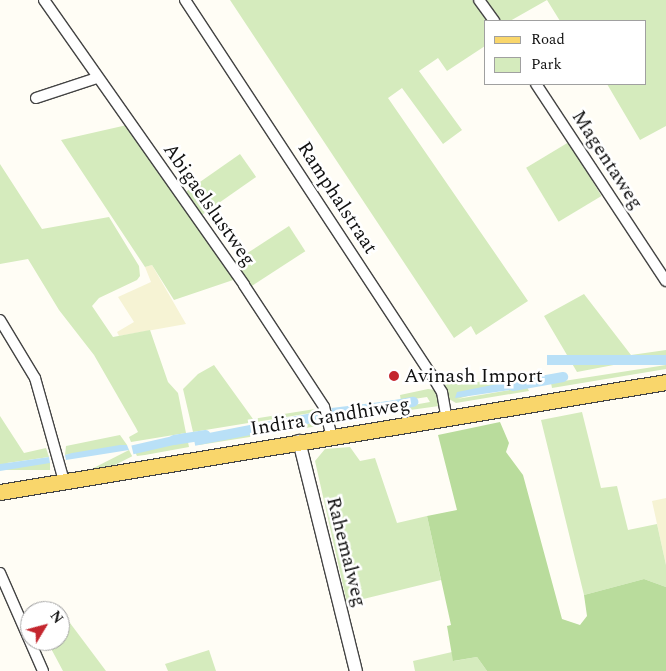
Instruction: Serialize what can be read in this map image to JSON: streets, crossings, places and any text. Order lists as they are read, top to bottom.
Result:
{
  "streets": {
    "main road": ["Indira Gandhiweg"],
    "street": [
      "Magentaweg",
      "Ramphalstraat",
      "Abigaelslustweg",
      "Rahemalweg"
    ]
  },
  "crossings": [
    ["Ramphalstraat", "Indira Gandhiweg"],
    ["Abigaelslustweg", "Indira Gandhiweg"],
    ["Indira Gandhiweg", "Rahemalweg"]
  ],
  "places": ["Avinash Import"],
  "legend": ["Road", "Park"],
  "north": "top right"
}
